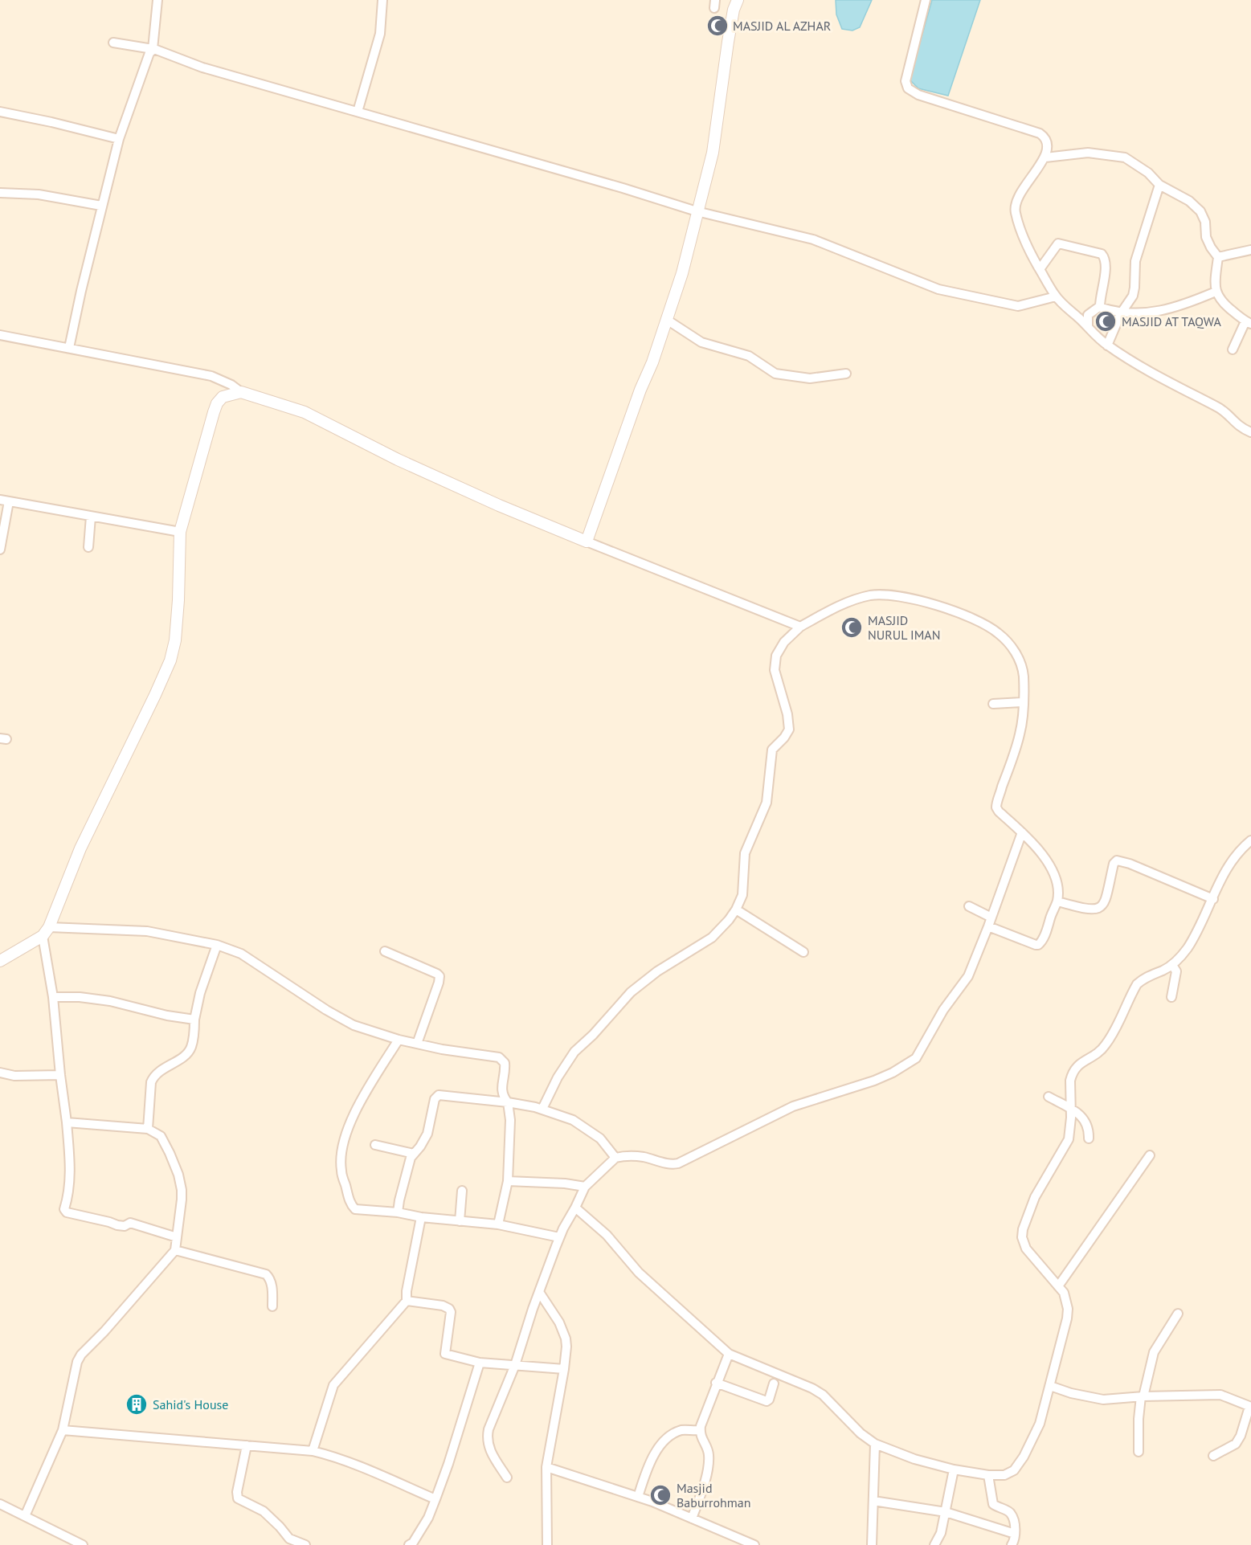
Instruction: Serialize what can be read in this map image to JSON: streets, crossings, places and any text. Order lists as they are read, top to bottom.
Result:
{
  "places": {
    "mosque": [
      "MASJID AL AZHAR",
      "MASJID AT TAQWA",
      "MASJID NURUL IMAN",
      "Masjid Baburrohman"
    ],
    "building": ["Sahid's House"]
  }
}
